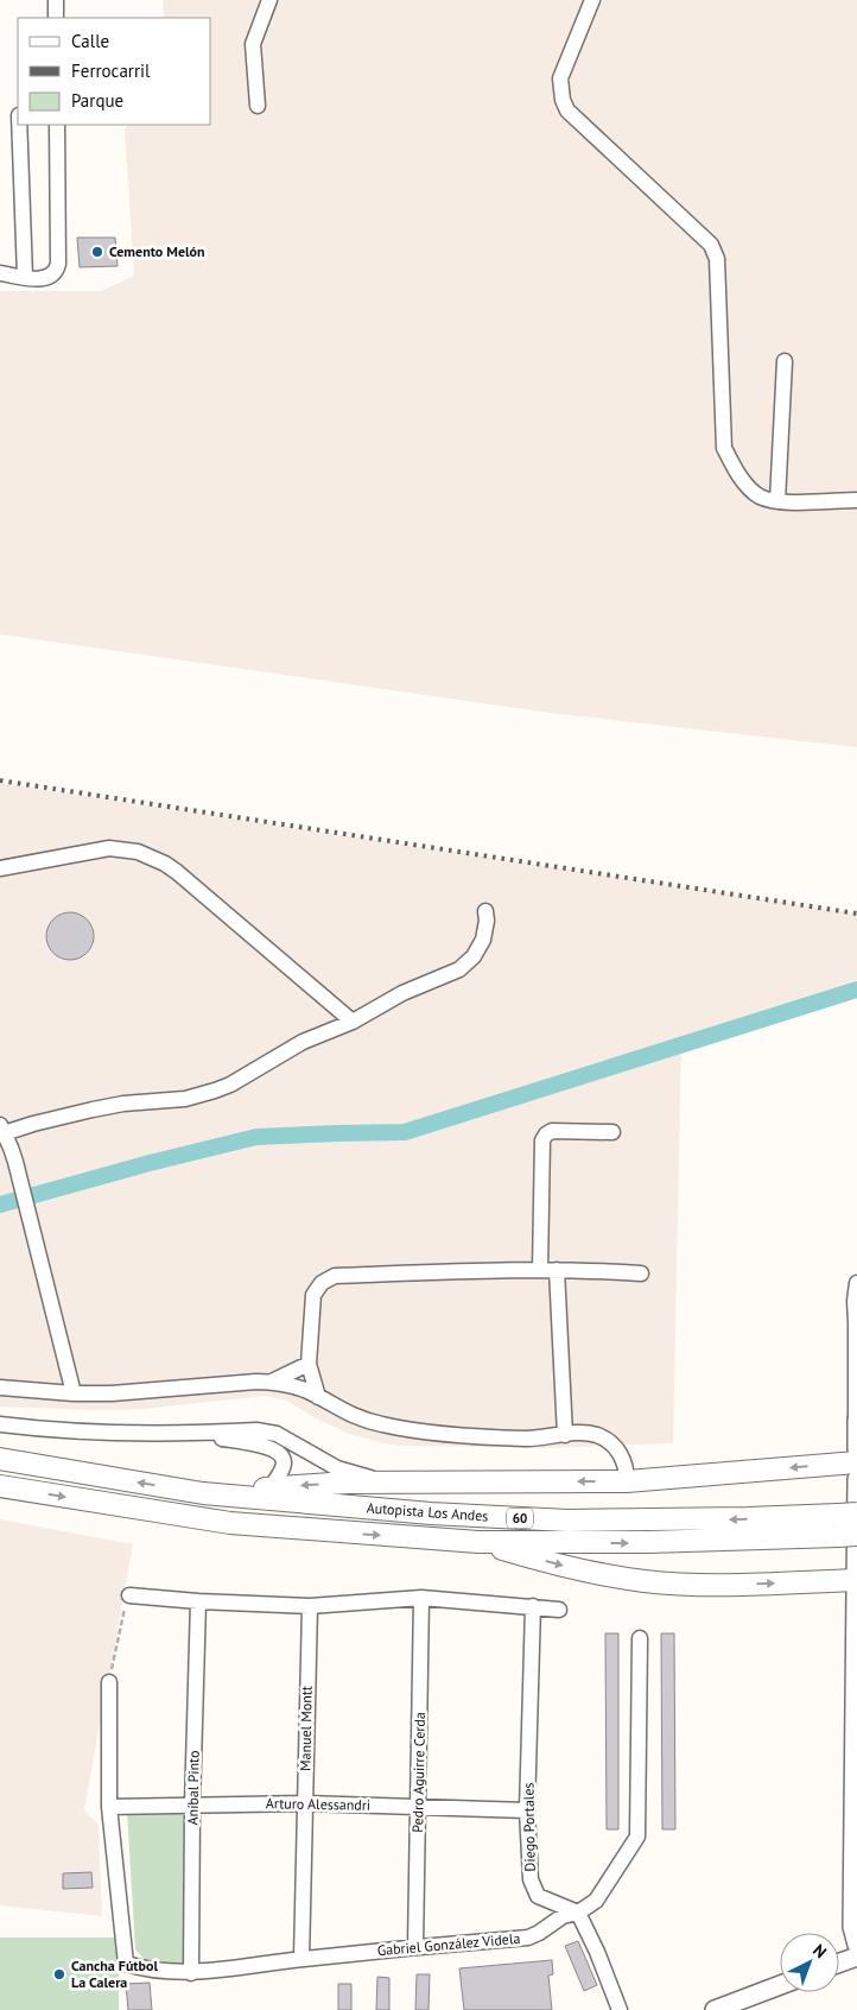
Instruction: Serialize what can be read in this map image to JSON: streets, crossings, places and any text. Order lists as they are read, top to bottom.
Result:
{
  "streets": {
    "highway": ["Autopista Los Andes", "60"],
    "street": [
      "Manuel Montt",
      "Pedro Aguirre Cerda",
      "Aníbal Pinto",
      "Arturo Alessandri",
      "Diego Portales",
      "Gabriel González Videla"
    ]
  },
  "crossings": [
    ["Manuel Montt", "Arturo Alessandri"],
    ["Manuel Montt", "Gabriel González Videla"],
    ["Pedro Aguirre Cerda", "Arturo Alessandri"],
    ["Pedro Aguirre Cerda", "Gabriel González Videla"],
    ["Aníbal Pinto", "Arturo Alessandri"],
    ["Aníbal Pinto", "Gabriel González Videla"],
    ["Arturo Alessandri", "Diego Portales"],
    ["Arturo Alessandri", "Gabriel González Videla"],
    ["Diego Portales", "Gabriel González Videla"]
  ],
  "places": ["Cemento Melón", "Cancha Fútbol La Calera"],
  "legend": ["Calle", "Ferrocarril", "Parque"],
  "north": "top right"
}
